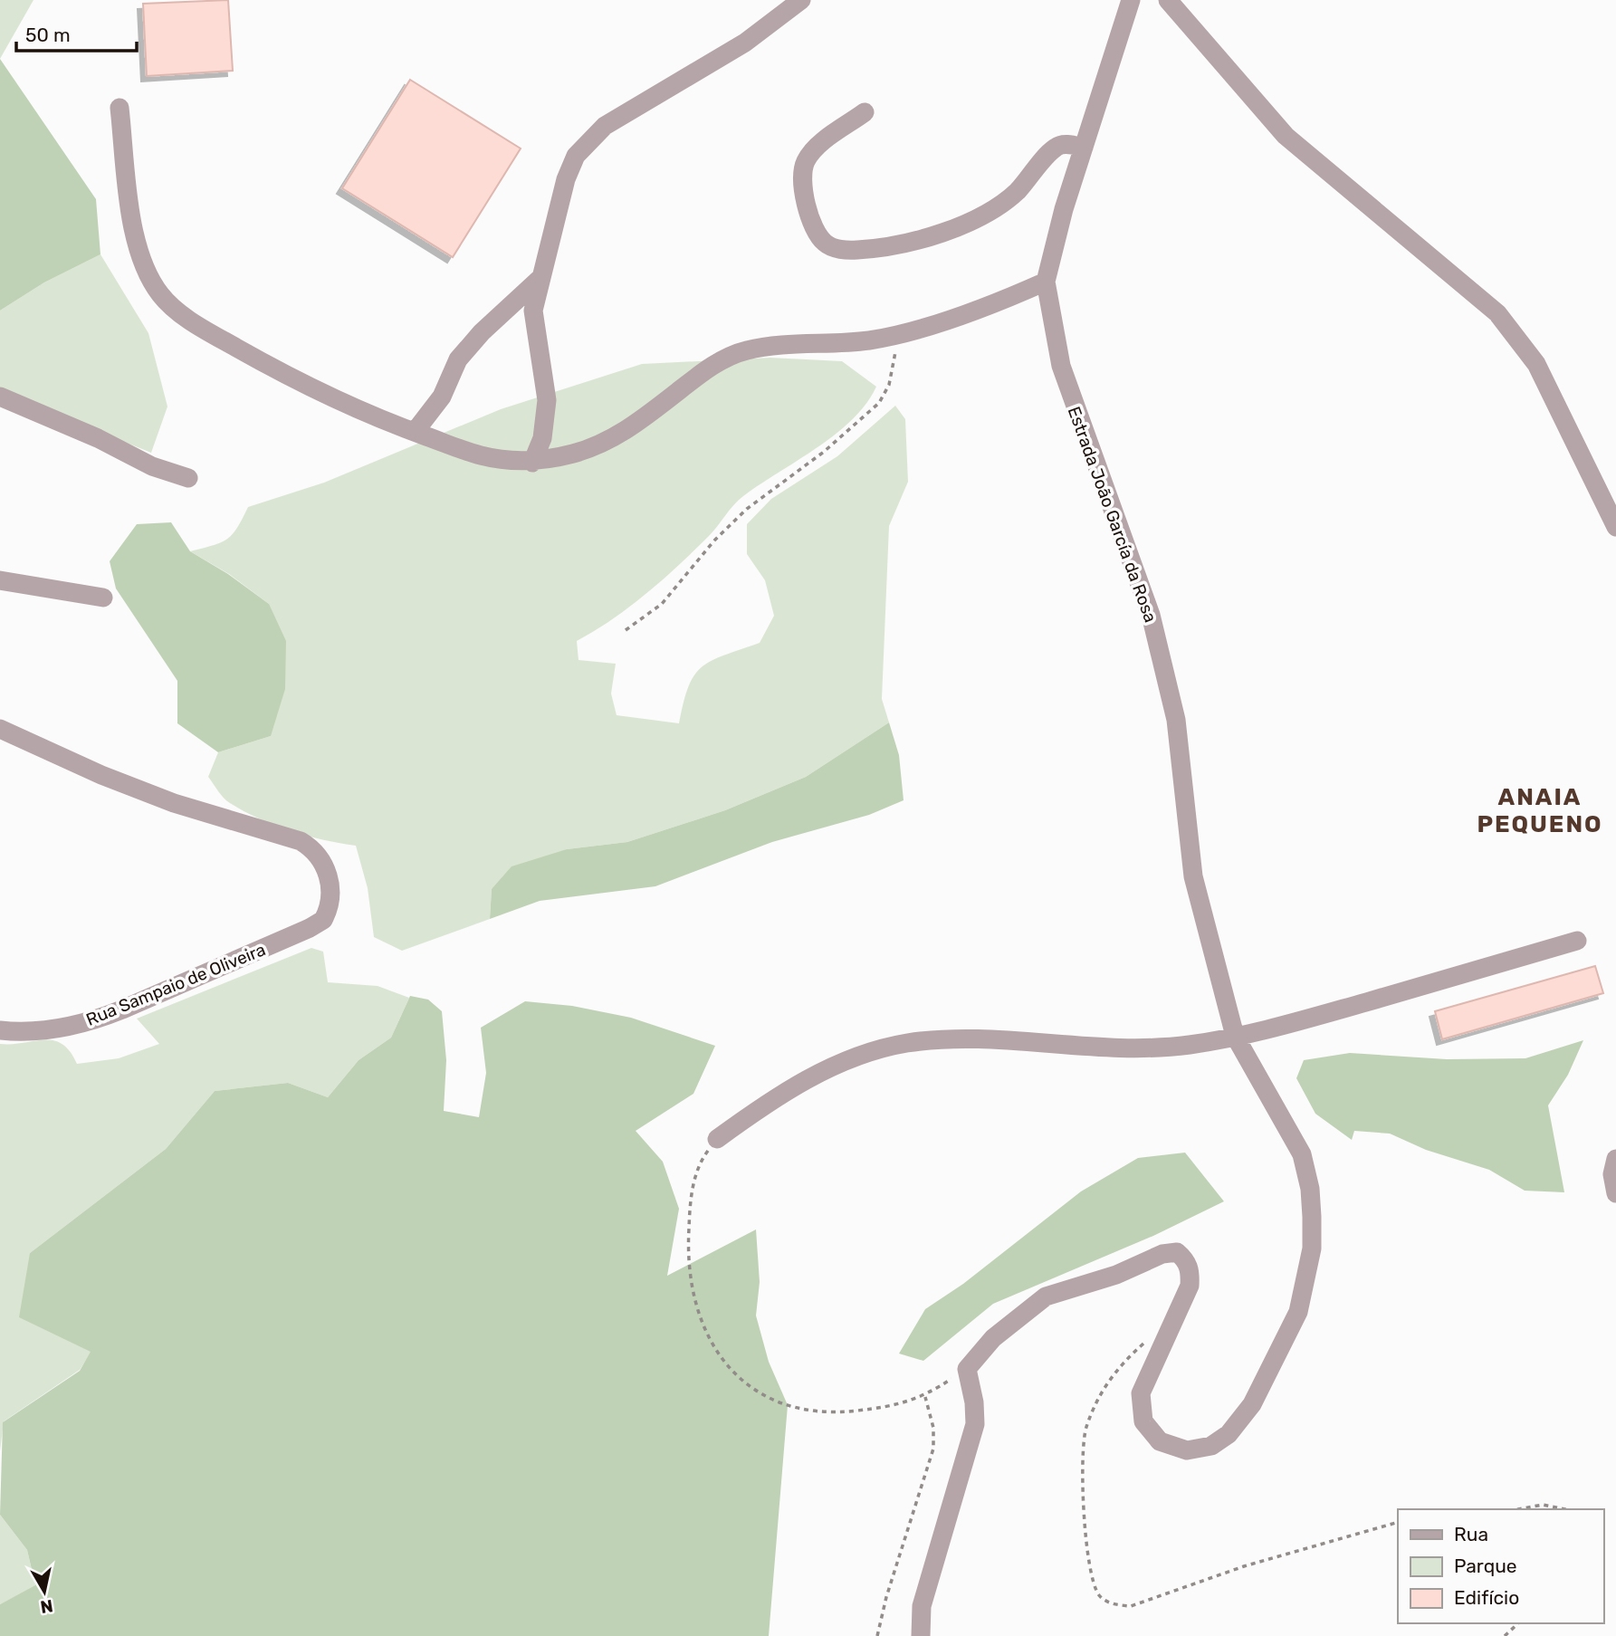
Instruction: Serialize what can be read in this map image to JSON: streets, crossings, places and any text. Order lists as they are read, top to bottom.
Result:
{
  "streets": {
    "street": ["Estrada João García da Rosa", "Rua Sampaio de Oliveira"]
  },
  "districts": ["ANAIA PEQUENO"],
  "legend": ["Rua", "Parque", "Edifício"],
  "scale_bar": "50 m",
  "north": "bottom"
}
